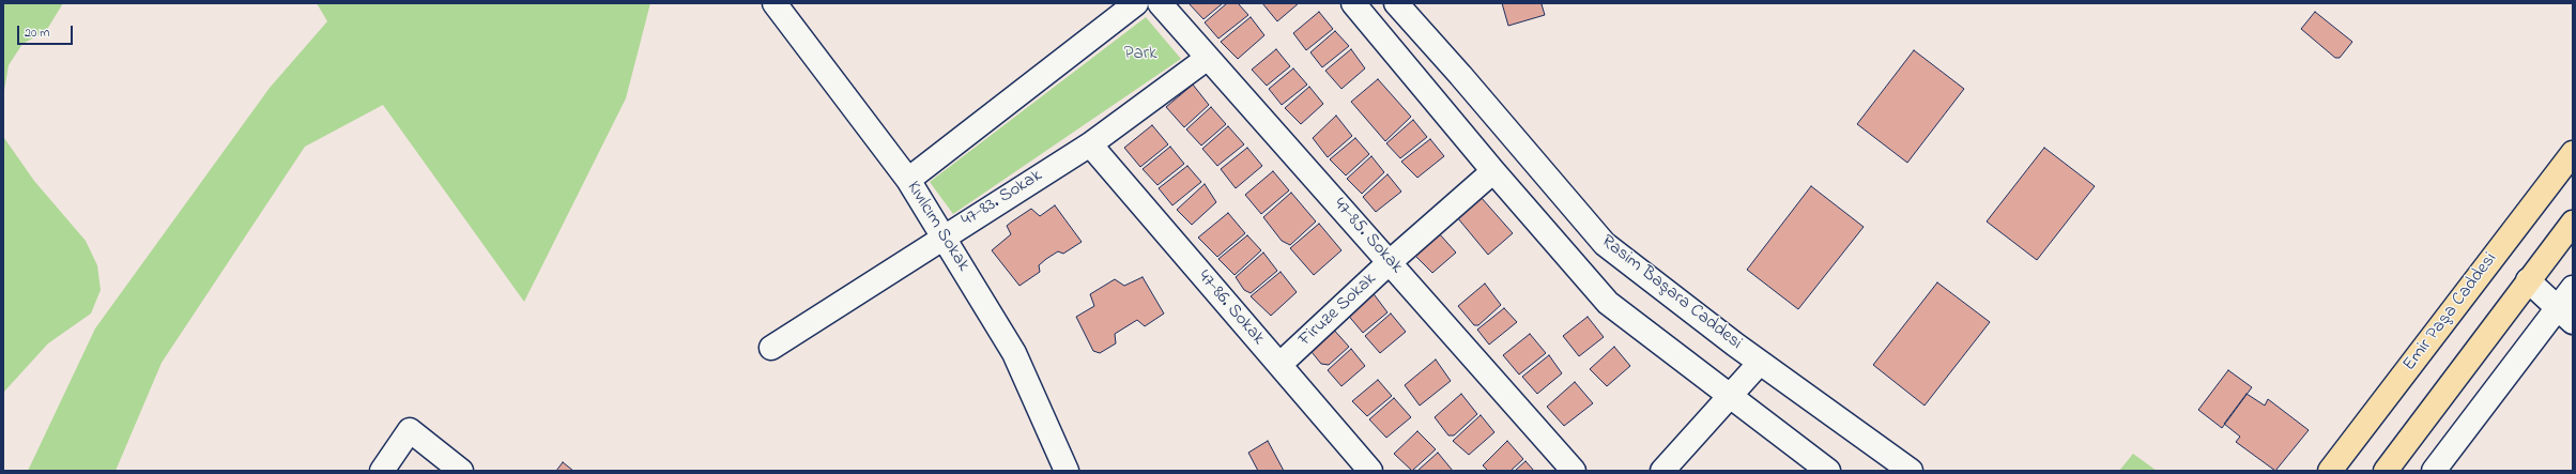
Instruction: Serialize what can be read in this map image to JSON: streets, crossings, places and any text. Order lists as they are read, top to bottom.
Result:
{
  "streets": {
    "main road": ["Emir Paşa Caddesi"],
    "street": [
      "47-83. Sokak",
      "Kıvılcım Sokak",
      "47-85. Sokak",
      "Rasim Başara Caddesi",
      "47-86. Sokak",
      "Firuze Sokak"
    ]
  },
  "crossings": [
    ["47-83. Sokak", "Kıvılcım Sokak"],
    ["47-83. Sokak", "47-85. Sokak"],
    ["47-83. Sokak", "47-86. Sokak"],
    ["47-85. Sokak", "Firuze Sokak"],
    ["Rasim Başara Caddesi", "Firuze Sokak"],
    ["47-86. Sokak", "Firuze Sokak"]
  ],
  "parks": ["Park"],
  "scale_bar": "20 m"
}
